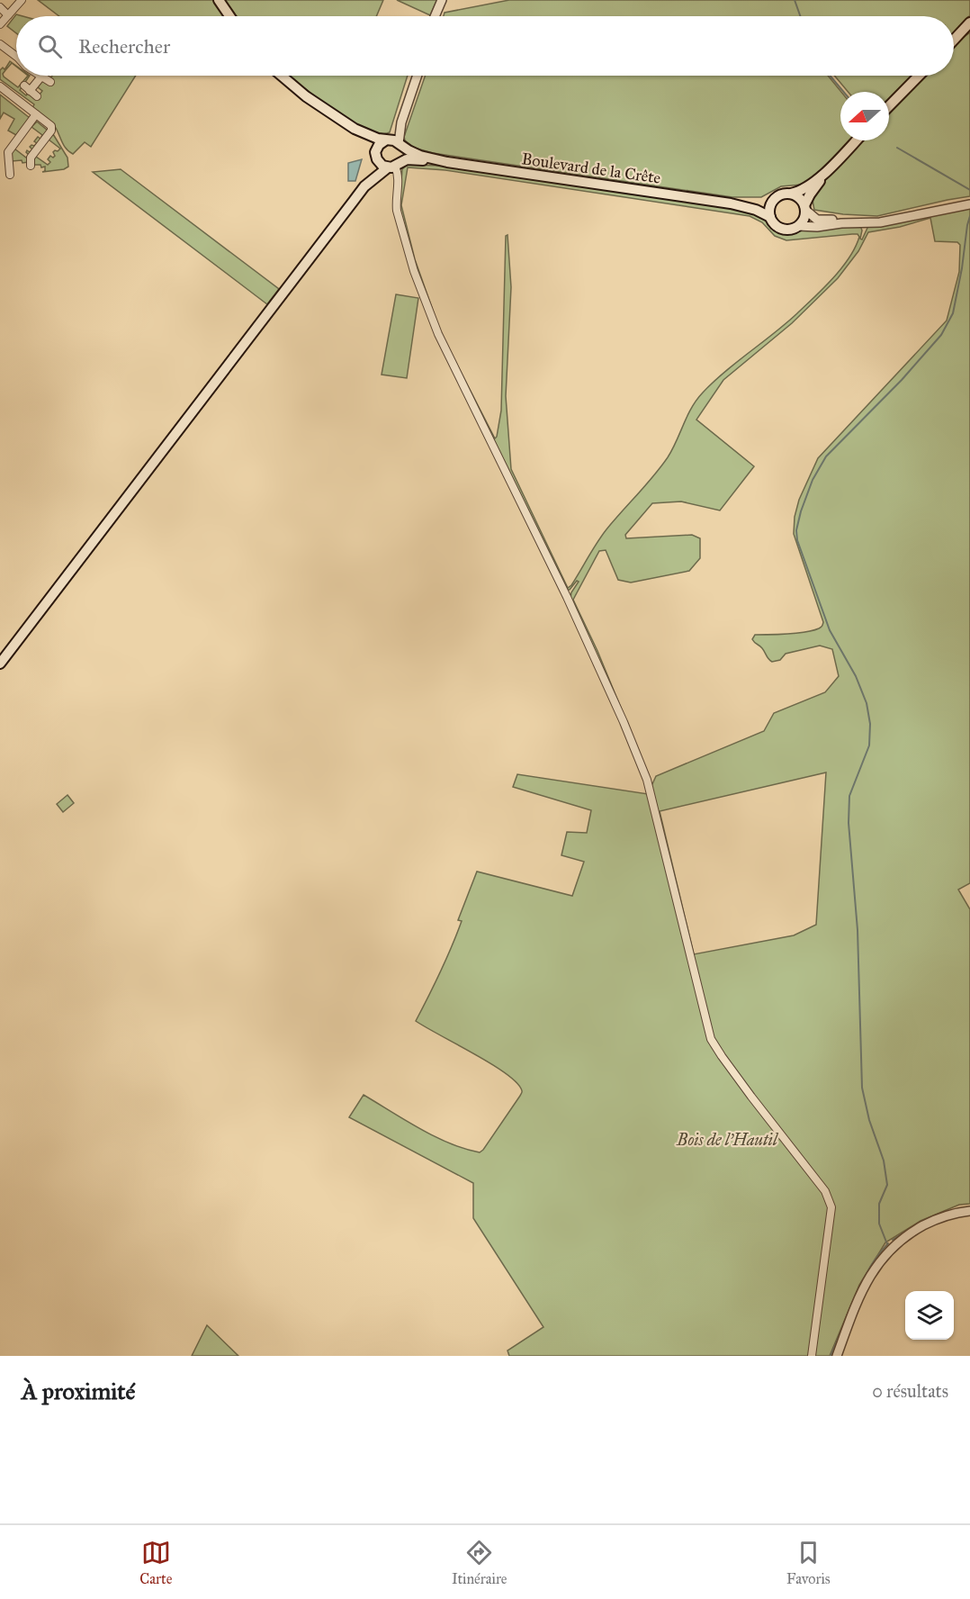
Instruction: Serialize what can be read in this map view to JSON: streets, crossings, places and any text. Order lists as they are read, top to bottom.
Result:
{
  "streets": {
    "main road": ["Boulevard de la Crête"]
  },
  "parks": ["Bois de l'Hautil"],
  "north": "left",
  "page": {
    "search": "Rechercher",
    "heading": ["À proximité", "0 résultats"],
    "nav": ["Carte", "Itinéraire", "Favoris"]
  }
}
